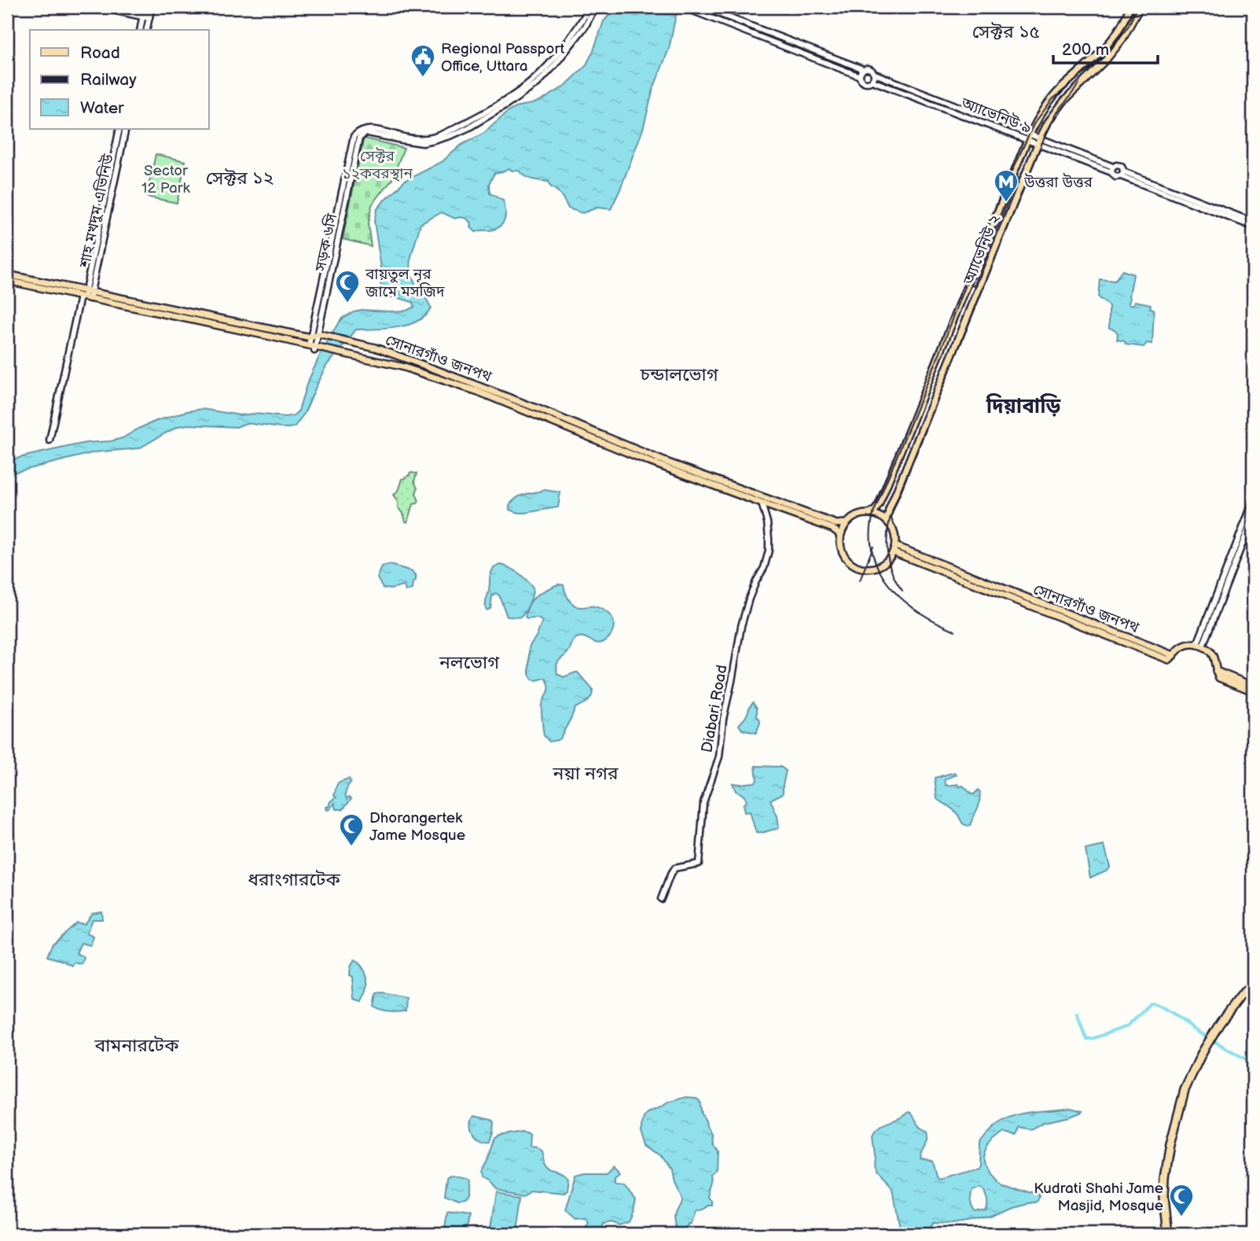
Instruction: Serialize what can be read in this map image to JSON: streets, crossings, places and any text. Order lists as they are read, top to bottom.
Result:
{
  "streets": {
    "main road": ["অ্যাভেনিউ ২", "সোনারগাঁও জনপথ"],
    "street": [
      "অ্যাভেনিউ ৯",
      "শাহ মখদুম এভিনিউ",
      "সড়ক ৬সি",
      "Diabari Road"
    ]
  },
  "crossings": [
    ["অ্যাভেনিউ ৯", "অ্যাভেনিউ ২"],
    ["শাহ মখদুম এভিনিউ", "সোনারগাঁও জনপথ"],
    ["সড়ক ৬সি", "সোনারগাঁও জনপথ"],
    ["অ্যাভেনিউ ২", "সোনারগাঁও জনপথ"],
    ["সোনারগাঁও জনপথ", "Diabari Road"]
  ],
  "districts": [
    "সেক্টর ১৫",
    "সেক্টর ১২",
    "চন্ডালভোগ",
    "দিয়াবাড়ি",
    "নলভোগ",
    "নয়া নগর",
    "ধরাংগারটেক",
    "বামনারটেক"
  ],
  "parks": ["সেক্টর ১২কবরস্থান", "Sector 12 Park"],
  "places": {
    "public building": ["Regional Passport Office, Uttara"],
    "metro station": ["উত্তরা উত্তর"],
    "mosque": ["বায়তুল নূর জামে মসজিদ", "Dhorangertek Jame Mosque", "Kudrati Shahi Jame Masjid, Mosque"]
  },
  "legend": ["Road", "Railway", "Water"],
  "scale_bar": "200 m"
}
